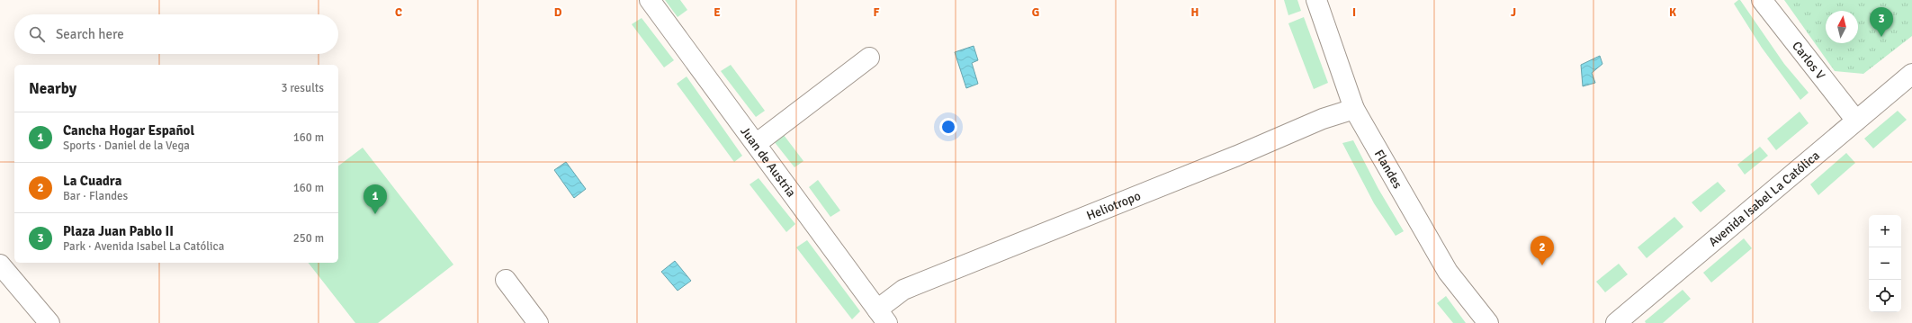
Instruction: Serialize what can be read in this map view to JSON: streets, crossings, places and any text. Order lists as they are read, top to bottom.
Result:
{
  "streets": {
    "street": [
      "Carlos V",
      "Juan de Austria",
      "Flandes",
      "Avenida Isabel La Católica",
      "Heliotropo"
    ]
  },
  "crossings": [
    ["Carlos V", "Avenida Isabel La Católica"],
    ["Juan de Austria", "Heliotropo"],
    ["Flandes", "Heliotropo"]
  ],
  "north": "top",
  "page": {
    "pins": ["3", "1", "2"],
    "search": "Search here",
    "heading": ["Nearby", "3 results"],
    "list": [
      {
        "mark": "1",
        "name": "Cancha Hogar Español",
        "note": "Sports · Daniel de la Vega",
        "value": "160 m"
      },
      {
        "mark": "2",
        "name": "La Cuadra",
        "note": "Bar · Flandes",
        "value": "160 m"
      },
      {
        "mark": "3",
        "name": "Plaza Juan Pablo II",
        "note": "Park · Avenida Isabel La Católica",
        "value": "250 m"
      }
    ],
    "map_buttons": ["+", "−"]
  },
  "grid": {
    "columns": [
      "C",
      "D",
      "E",
      "F",
      "G",
      "H",
      "I",
      "J",
      "K"
    ]
  }
}
